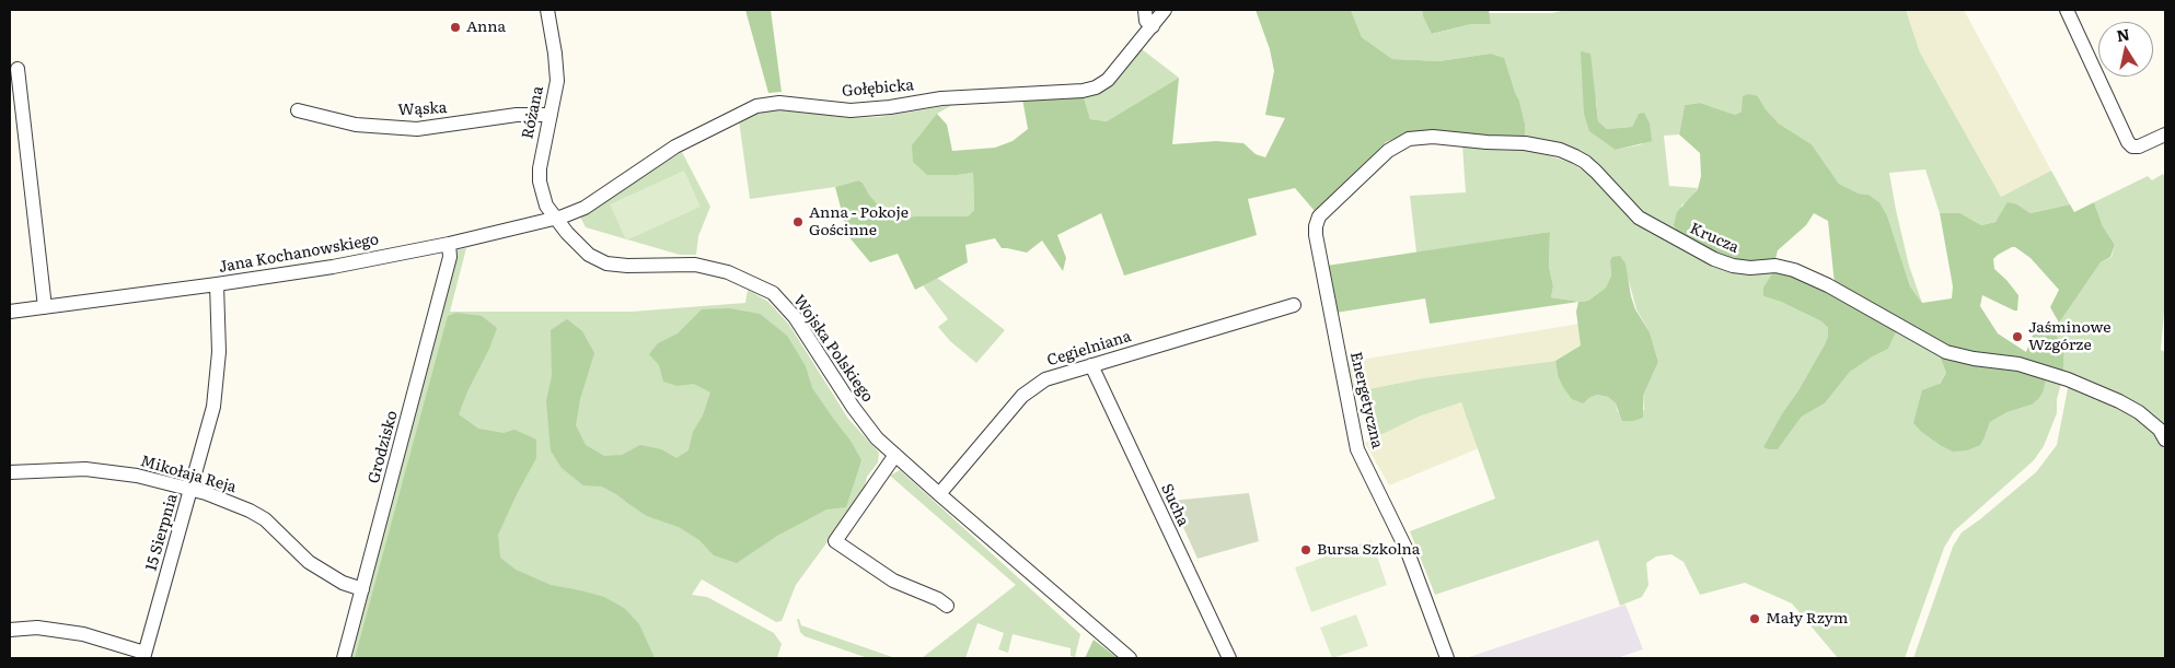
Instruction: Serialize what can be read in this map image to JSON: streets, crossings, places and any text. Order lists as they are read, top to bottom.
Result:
{
  "streets": {
    "street": [
      "Gołębicka",
      "Wąska",
      "Różana",
      "Krucza",
      "Jana Kochanowskiego",
      "Wojska Polskiego",
      "Cegielniana",
      "Energetyczna",
      "Grodzisko",
      "Mikołaja Reja",
      "Sucha",
      "15 Sierpnia"
    ]
  },
  "crossings": [
    ["Gołębicka", "Różana"],
    ["Gołębicka", "Jana Kochanowskiego"],
    ["Gołębicka", "Wojska Polskiego"],
    ["Wąska", "Różana"],
    ["Różana", "Jana Kochanowskiego"],
    ["Różana", "Wojska Polskiego"],
    ["Krucza", "Energetyczna"],
    ["Jana Kochanowskiego", "Wojska Polskiego"],
    ["Jana Kochanowskiego", "Grodzisko"],
    ["Jana Kochanowskiego", "15 Sierpnia"],
    ["Wojska Polskiego", "Cegielniana"],
    ["Cegielniana", "Sucha"],
    ["Grodzisko", "Mikołaja Reja"],
    ["Mikołaja Reja", "15 Sierpnia"]
  ],
  "places": [
    "Anna",
    "Anna - Pokoje Gościnne",
    "Jaśminowe Wzgórze",
    "Bursa Szkolna",
    "Mały Rzym"
  ],
  "north": "top"
}
